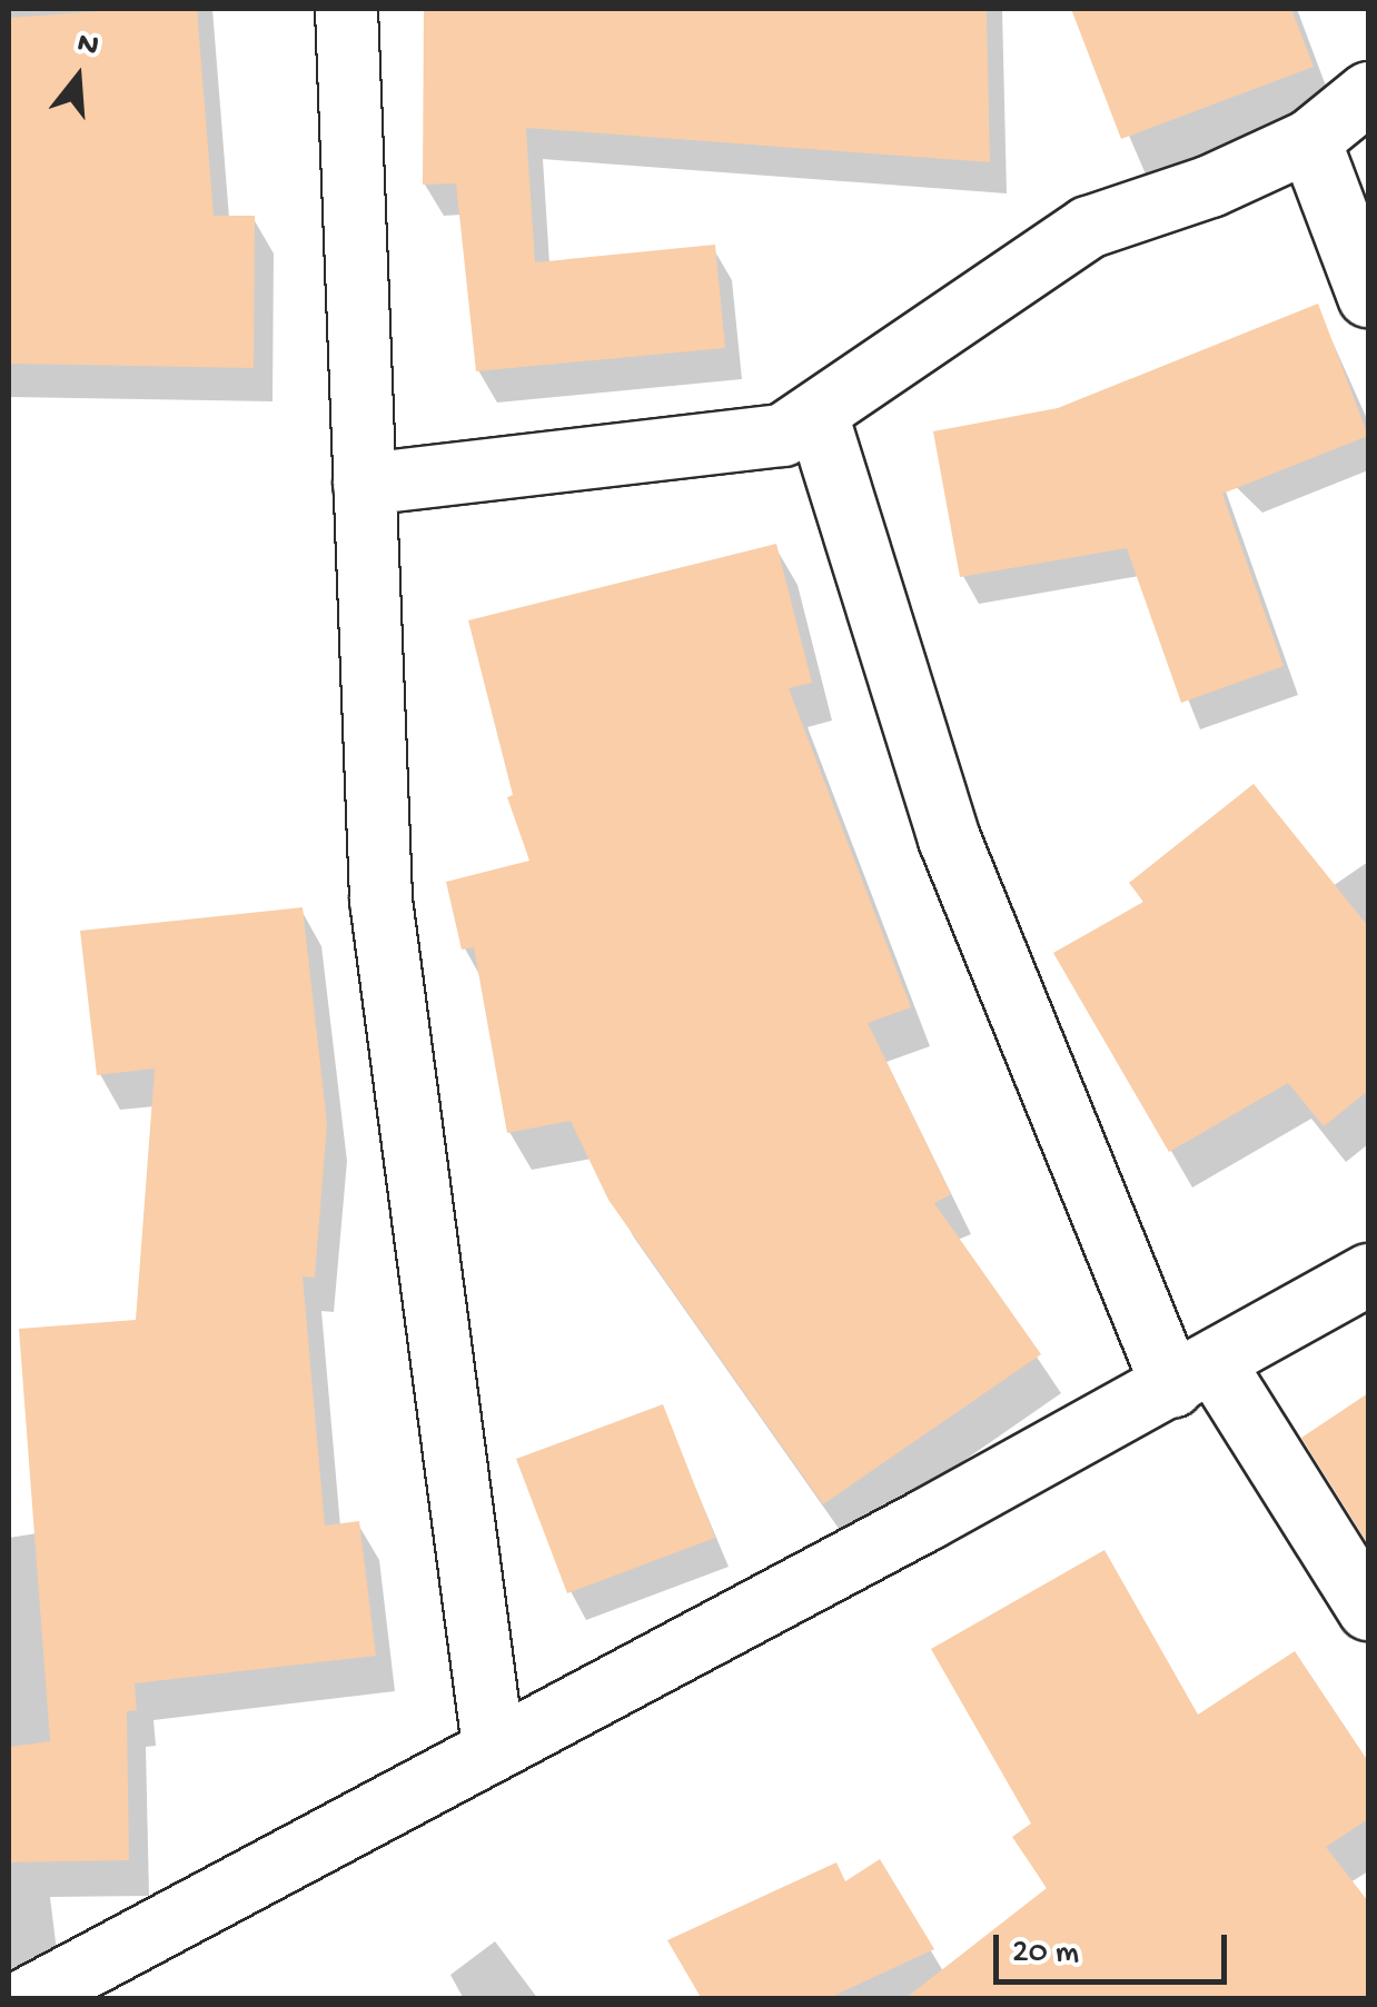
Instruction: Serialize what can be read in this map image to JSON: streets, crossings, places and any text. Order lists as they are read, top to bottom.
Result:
{
  "scale_bar": "20 m",
  "north": "top"
}
